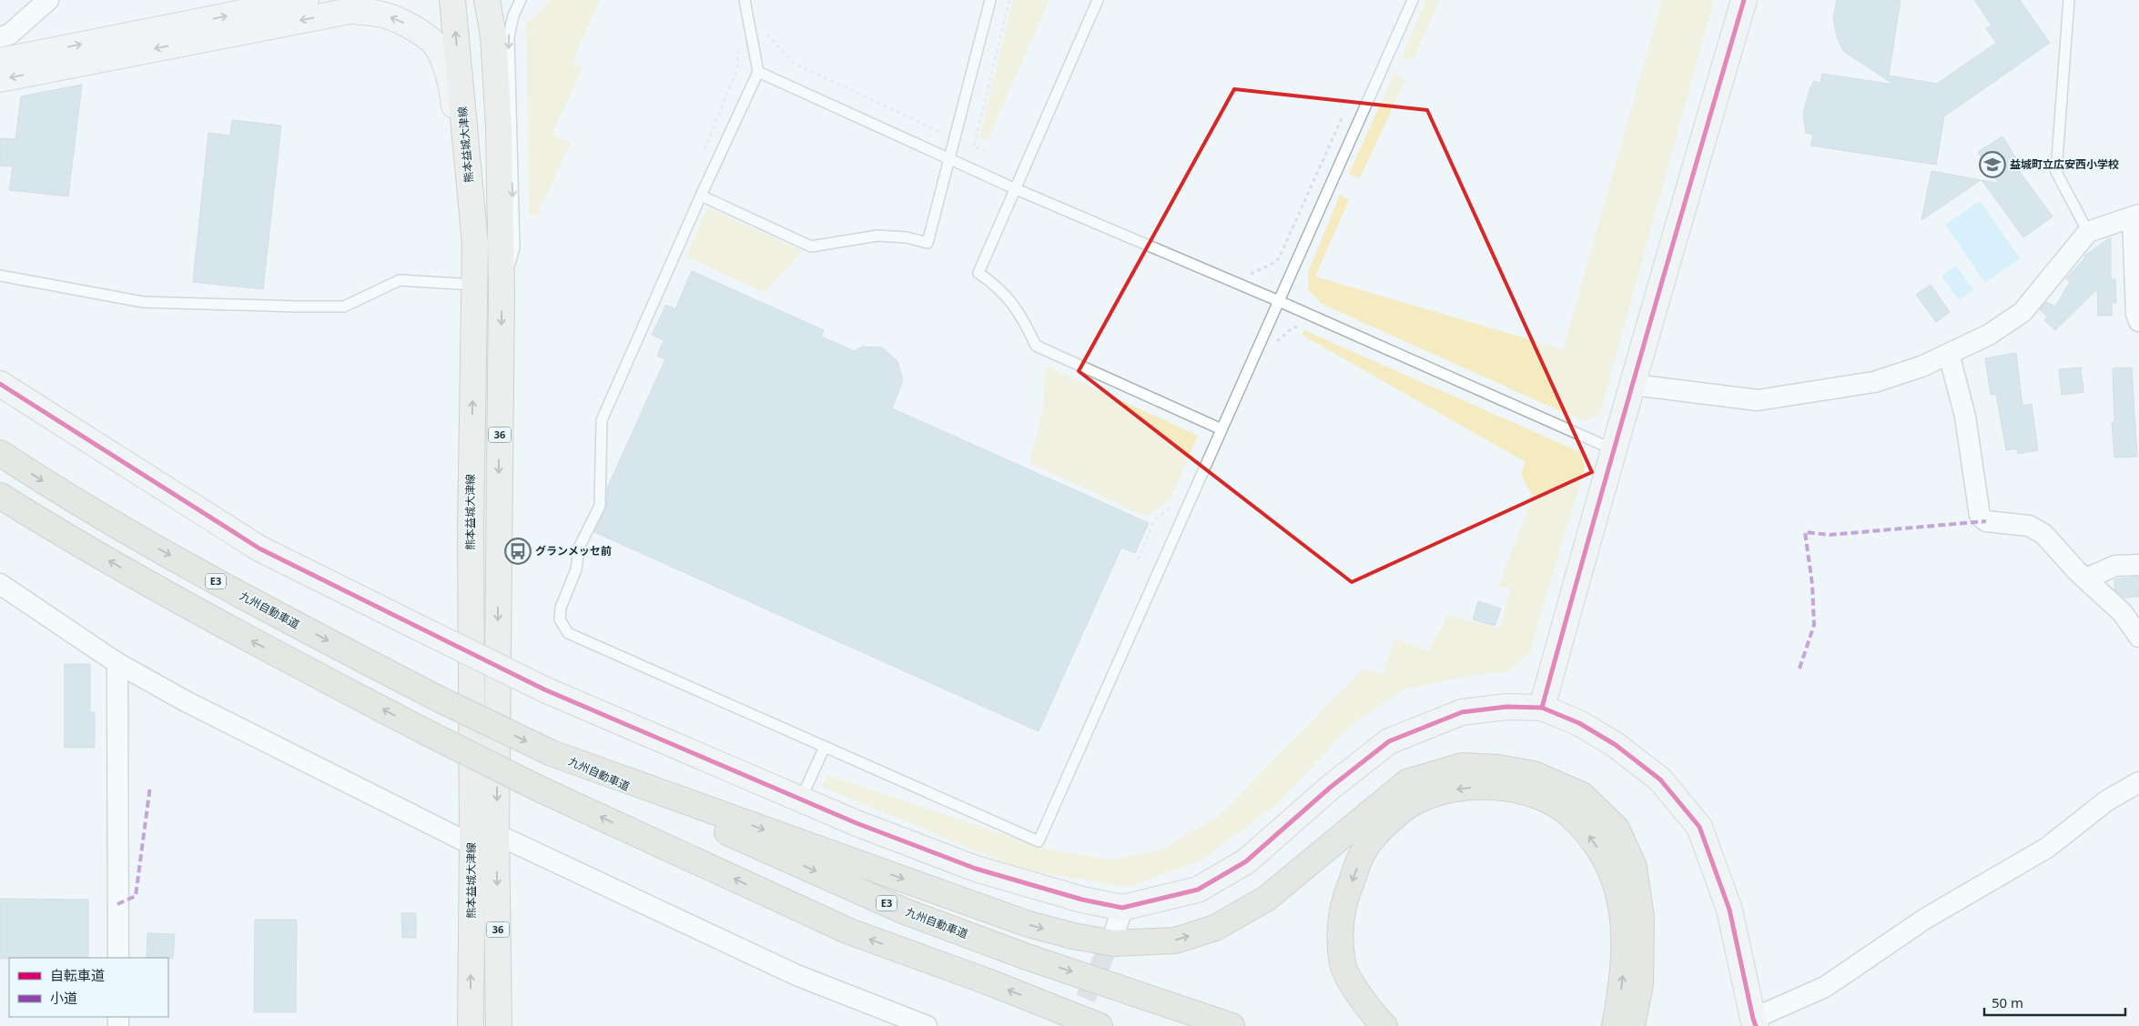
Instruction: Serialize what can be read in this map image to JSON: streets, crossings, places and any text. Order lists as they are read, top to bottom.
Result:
{
  "streets": {
    "highway": ["E3", "九州自動車道"],
    "main road": ["熊本益城大津線", "36"]
  },
  "places": {
    "school or university": ["益城町立広安西小学校"],
    "bus stop": ["グランメッセ前"]
  },
  "legend": ["自転車道", "小道"],
  "scale_bar": "50 m"
}
